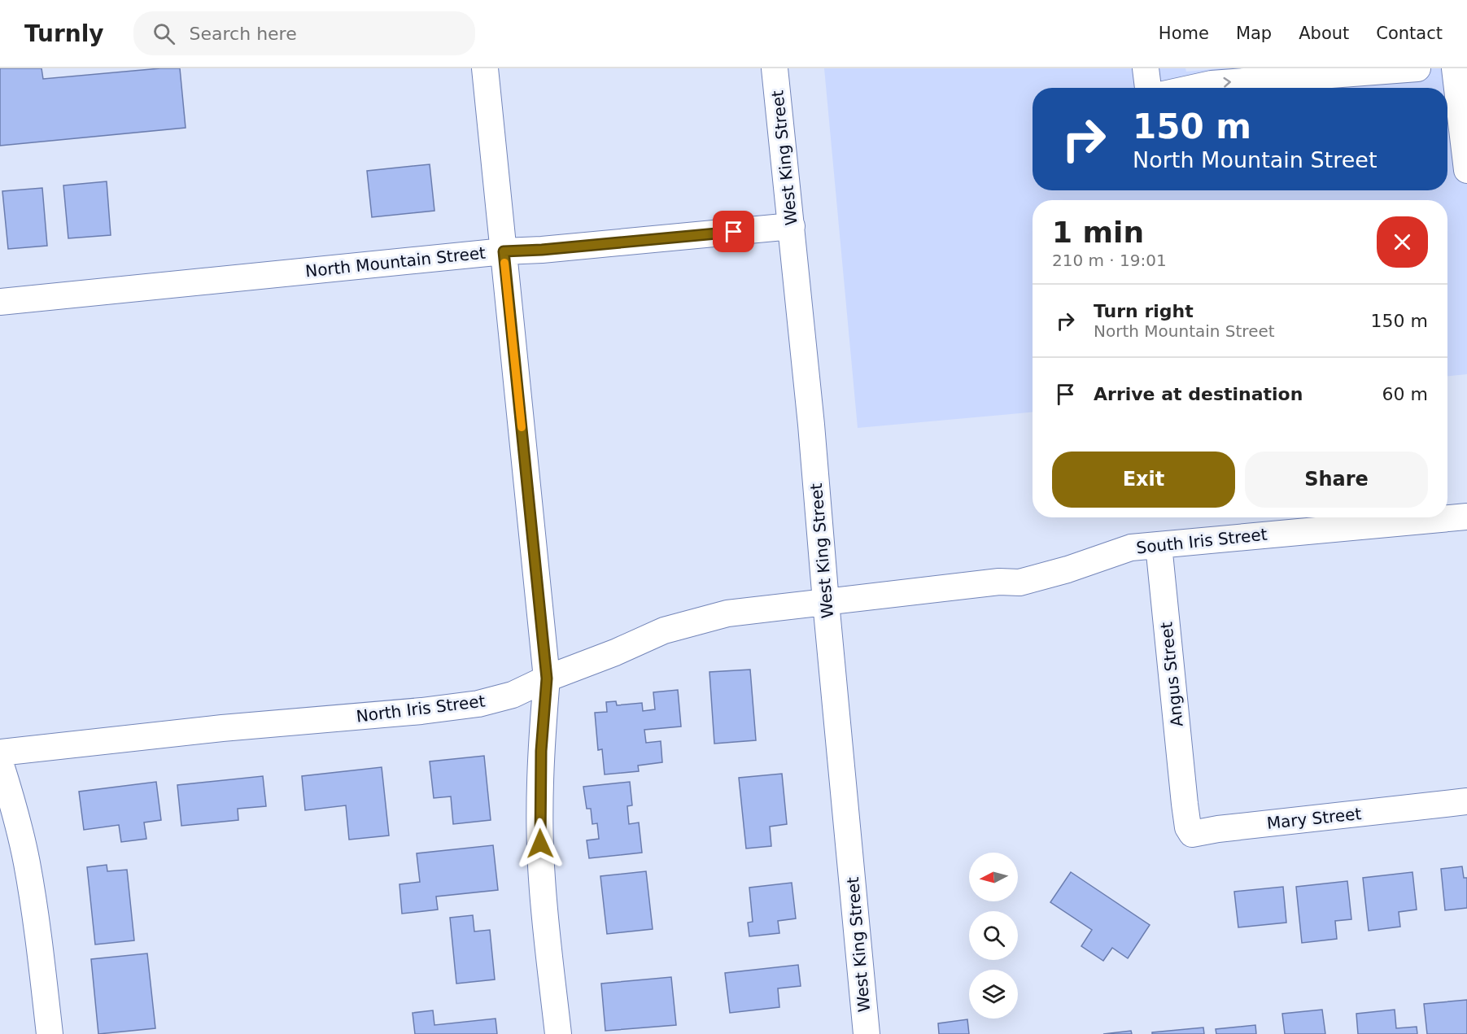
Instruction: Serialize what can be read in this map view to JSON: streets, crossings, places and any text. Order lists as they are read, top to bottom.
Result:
{
  "streets": {
    "street": [
      "West King Street",
      "North Mountain Street",
      "South Iris Street",
      "Angus Street",
      "North Iris Street",
      "Mary Street"
    ]
  },
  "crossings": [
    ["West King Street", "North Mountain Street"],
    ["West King Street", "South Iris Street"],
    ["West King Street", "North Iris Street"],
    ["South Iris Street", "Angus Street"],
    ["South Iris Street", "North Iris Street"],
    ["Angus Street", "Mary Street"]
  ],
  "north": "left",
  "page": {
    "header": "Turnly",
    "search": "Search here",
    "nav": [
      "Home",
      "Map",
      "About",
      "Contact"
    ],
    "turn": ["150 m", "North Mountain Street"],
    "heading": ["1 min", "210 m · 19:01"],
    "list": [
      {
        "name": "Turn right",
        "note": "North Mountain Street",
        "value": "150 m"
      },
      {
        "name": "Arrive at destination",
        "value": "60 m"
      }
    ],
    "buttons": ["Exit", "Share"]
  }
}
